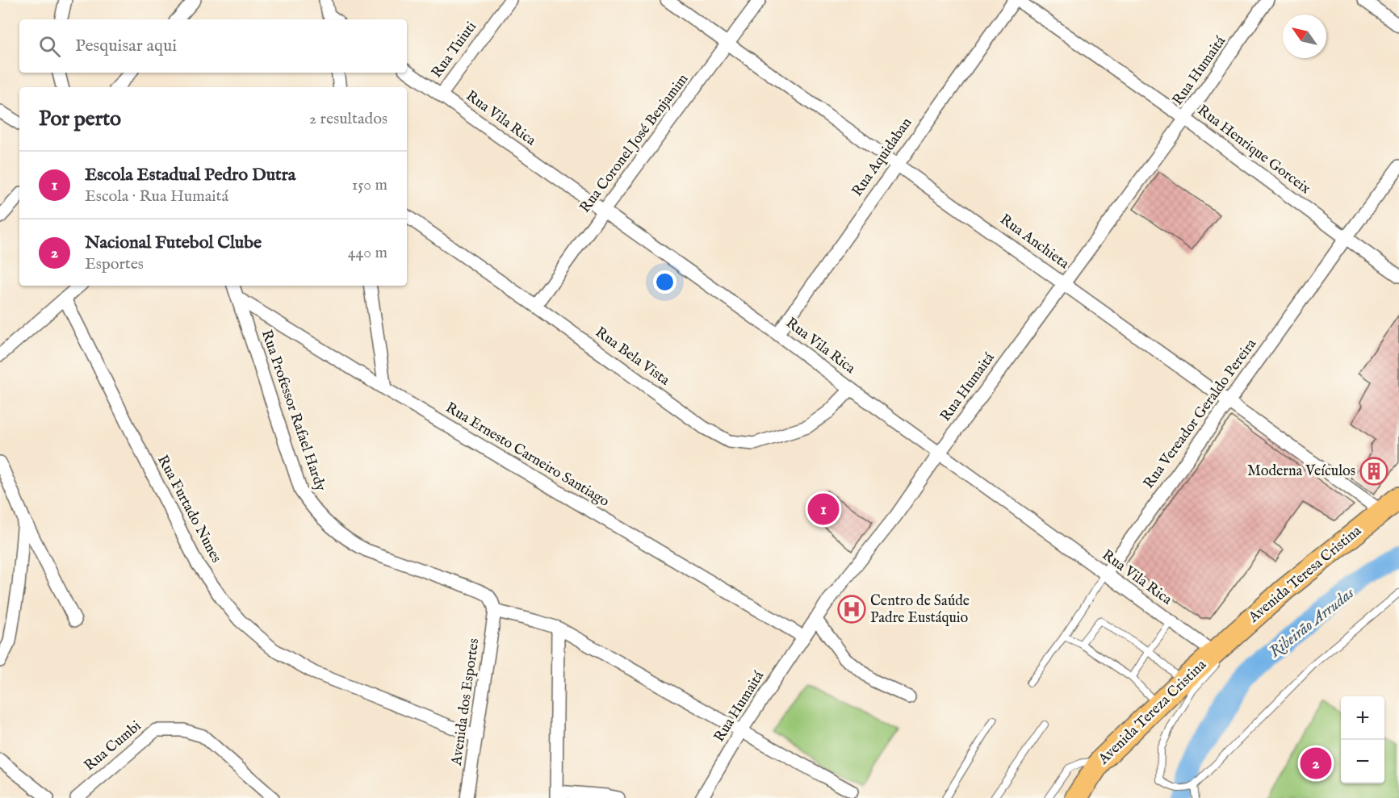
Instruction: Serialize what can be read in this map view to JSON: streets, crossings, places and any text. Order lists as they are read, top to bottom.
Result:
{
  "streets": {
    "highway": ["Avenida Teresa Cristina", "Avenida Tereza Cristina"],
    "street": [
      "Rua Tuiuti",
      "Rua Humaitá",
      "Rua Vila Rica",
      "Rua Coronel José Benjamim",
      "Rua Henrique Gorceix",
      "Rua Aquidaban",
      "Rua Anchieta",
      "Rua Bela Vista",
      "Rua Professor Rafael Hardy",
      "Rua Vereador Geraldo Pereira",
      "Rua Ernesto Carneiro Santiago",
      "Rua Furtado Nunes",
      "Avenida dos Esportes",
      "Rua Cumbi"
    ]
  },
  "crossings": [
    ["Rua Tuiuti", "Rua Vila Rica"],
    ["Rua Humaitá", "Rua Vila Rica"],
    ["Rua Humaitá", "Rua Henrique Gorceix"],
    ["Rua Humaitá", "Rua Anchieta"],
    ["Rua Humaitá", "Rua Ernesto Carneiro Santiago"],
    ["Rua Vila Rica", "Rua Coronel José Benjamim"],
    ["Rua Vila Rica", "Rua Aquidaban"],
    ["Rua Vila Rica", "Rua Bela Vista"],
    ["Rua Vila Rica", "Rua Vereador Geraldo Pereira"],
    ["Rua Vila Rica", "Avenida Teresa Cristina"],
    ["Rua Vila Rica", "Avenida Tereza Cristina"],
    ["Rua Coronel José Benjamim", "Rua Anchieta"],
    ["Rua Coronel José Benjamim", "Rua Bela Vista"],
    ["Rua Henrique Gorceix", "Rua Aquidaban"],
    ["Rua Henrique Gorceix", "Rua Vereador Geraldo Pereira"],
    ["Rua Aquidaban", "Rua Anchieta"],
    ["Rua Anchieta", "Rua Vereador Geraldo Pereira"],
    ["Rua Anchieta", "Avenida Teresa Cristina"],
    ["Rua Professor Rafael Hardy", "Rua Ernesto Carneiro Santiago"],
    ["Rua Professor Rafael Hardy", "Avenida dos Esportes"],
    ["Rua Furtado Nunes", "Avenida dos Esportes"],
    ["Avenida Teresa Cristina", "Avenida Tereza Cristina"]
  ],
  "water": ["Ribeirão Arrudas"],
  "places": {
    "building": ["Moderna Veículos"],
    "hospital": ["Centro de Saúde Padre Eustáquio"]
  },
  "north": "top left",
  "page": {
    "search": "Pesquisar aqui",
    "heading": ["Por perto", "2 resultados"],
    "list": [
      {
        "mark": "1",
        "name": "Escola Estadual Pedro Dutra",
        "note": "Escola · Rua Humaitá",
        "value": "150 m"
      },
      {
        "mark": "2",
        "name": "Nacional Futebol Clube",
        "note": "Esportes",
        "value": "440 m"
      }
    ],
    "pins": ["1", "2"],
    "map_buttons": ["+", "−"]
  }
}
